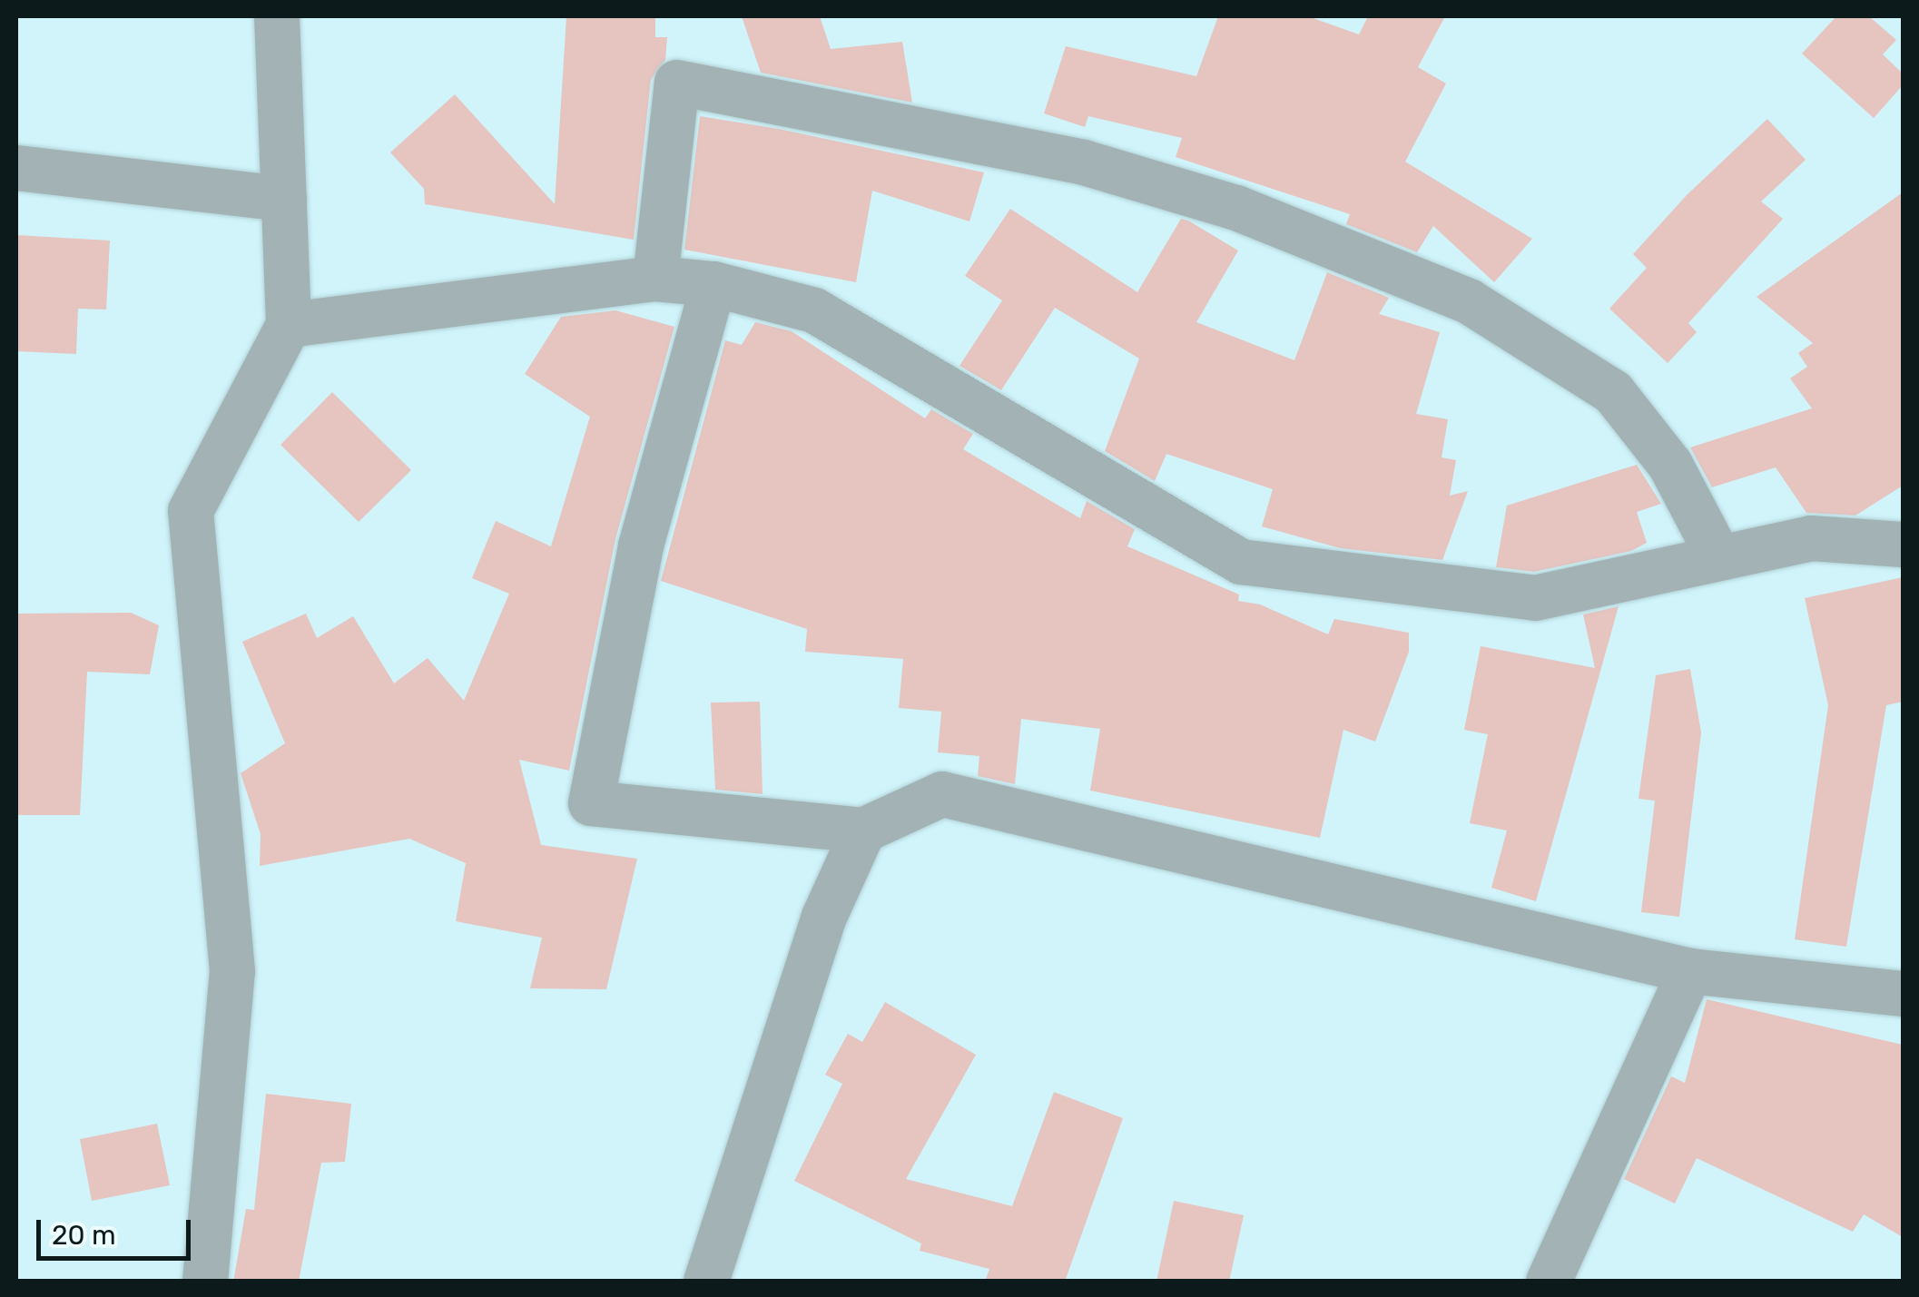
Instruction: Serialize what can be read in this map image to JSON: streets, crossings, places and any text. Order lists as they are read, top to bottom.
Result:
{
  "scale_bar": "20 m"
}
